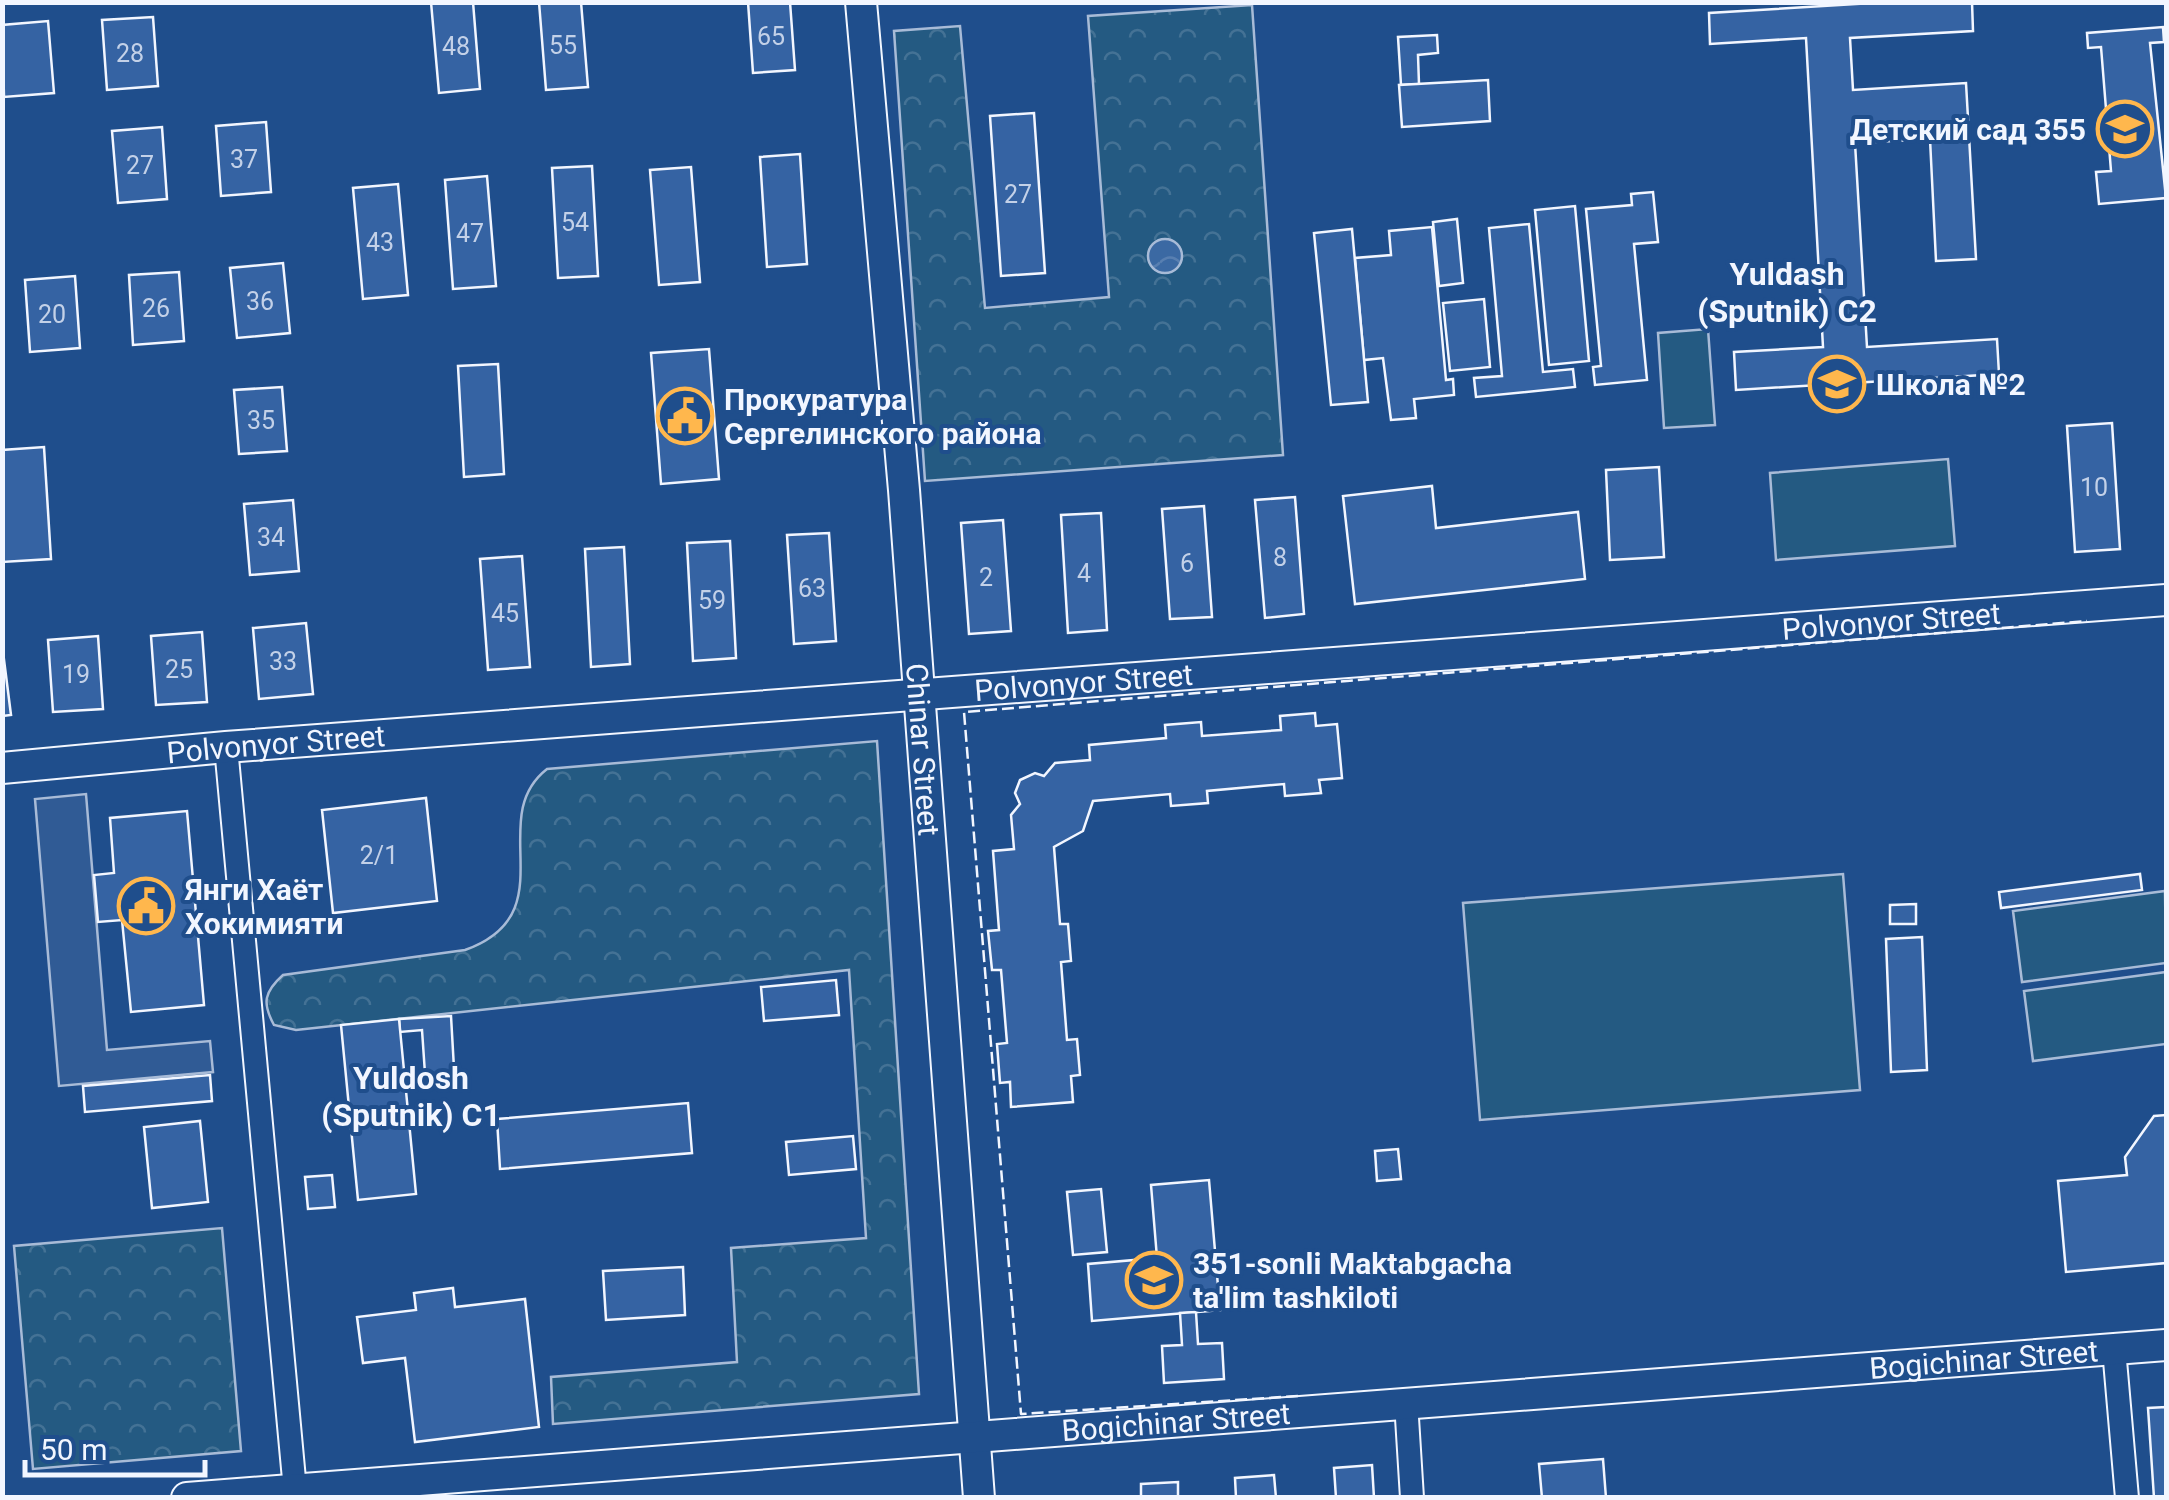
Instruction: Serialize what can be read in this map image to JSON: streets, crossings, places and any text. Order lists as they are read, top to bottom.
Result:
{
  "streets": {
    "street": ["Polvonyor Street", "Chinar Street", "Bogichinar Street"]
  },
  "crossings": [
    ["Polvonyor Street", "Chinar Street"],
    ["Chinar Street", "Bogichinar Street"]
  ],
  "districts": ["Yuldash (Sputnik) C2", "Yuldosh (Sputnik) C1"],
  "places": {
    "school or university": ["Детский сад 355", "Школа №2", "351-sonli Maktabgacha ta'lim tashkiloti"],
    "public building": ["Прокуратура Сергелинского района", "Янги Хаёт Хокимияти"]
  },
  "house_numbers": [
    "65",
    "55",
    "48",
    "28",
    "37",
    "27",
    "27",
    "54",
    "47",
    "43",
    "36",
    "26",
    "20",
    "35",
    "10",
    "34",
    "8",
    "6",
    "4",
    "2",
    "63",
    "59",
    "45",
    "33",
    "25",
    "19",
    "2/1"
  ],
  "scale_bar": "50 m"
}
